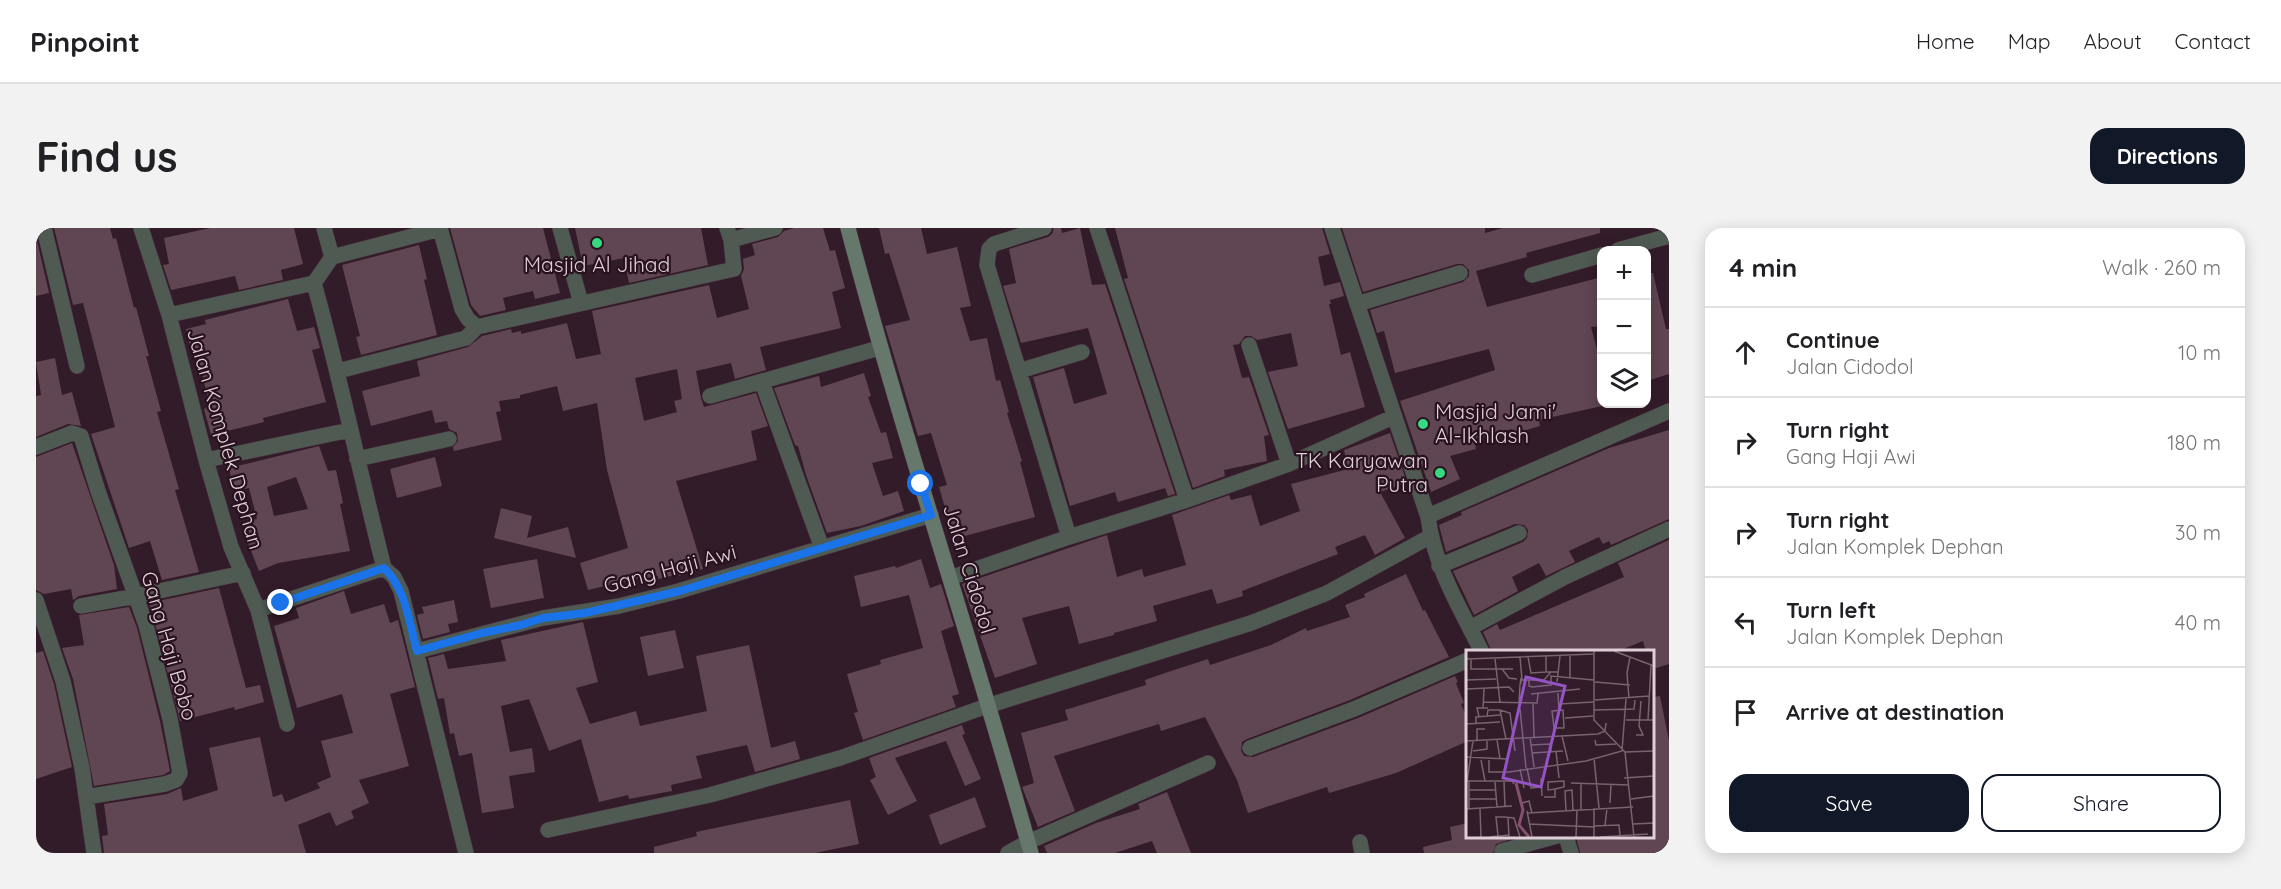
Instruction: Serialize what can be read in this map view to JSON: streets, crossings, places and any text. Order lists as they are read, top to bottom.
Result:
{
  "streets": {
    "street": [
      "Jalan Komplek Dephan",
      "Gang Haji Awi",
      "Jalan Cidodol",
      "Gang Haji Bobo"
    ]
  },
  "crossings": [
    ["Jalan Komplek Dephan", "Gang Haji Bobo"],
    ["Gang Haji Awi", "Jalan Cidodol"]
  ],
  "places": ["Masjid Al Jihad", "Masjid Jami' Al-Ikhlash", "TK Karyawan Putra"],
  "page": {
    "header": "Pinpoint",
    "nav": [
      "Home",
      "Map",
      "About",
      "Contact"
    ],
    "buttons": [
      "Directions",
      ["Save", "Share"]
    ],
    "title": "Find us",
    "heading": ["4 min", "Walk · 260 m"],
    "map_buttons": ["+", "−"],
    "list": [
      ["Continue", "Jalan Cidodol", "10 m"],
      ["Turn right", "Gang Haji Awi", "180 m"],
      ["Turn right", "Jalan Komplek Dephan", "30 m"],
      ["Turn left", "Jalan Komplek Dephan", "40 m"],
      "Arrive at destination"
    ]
  }
}
